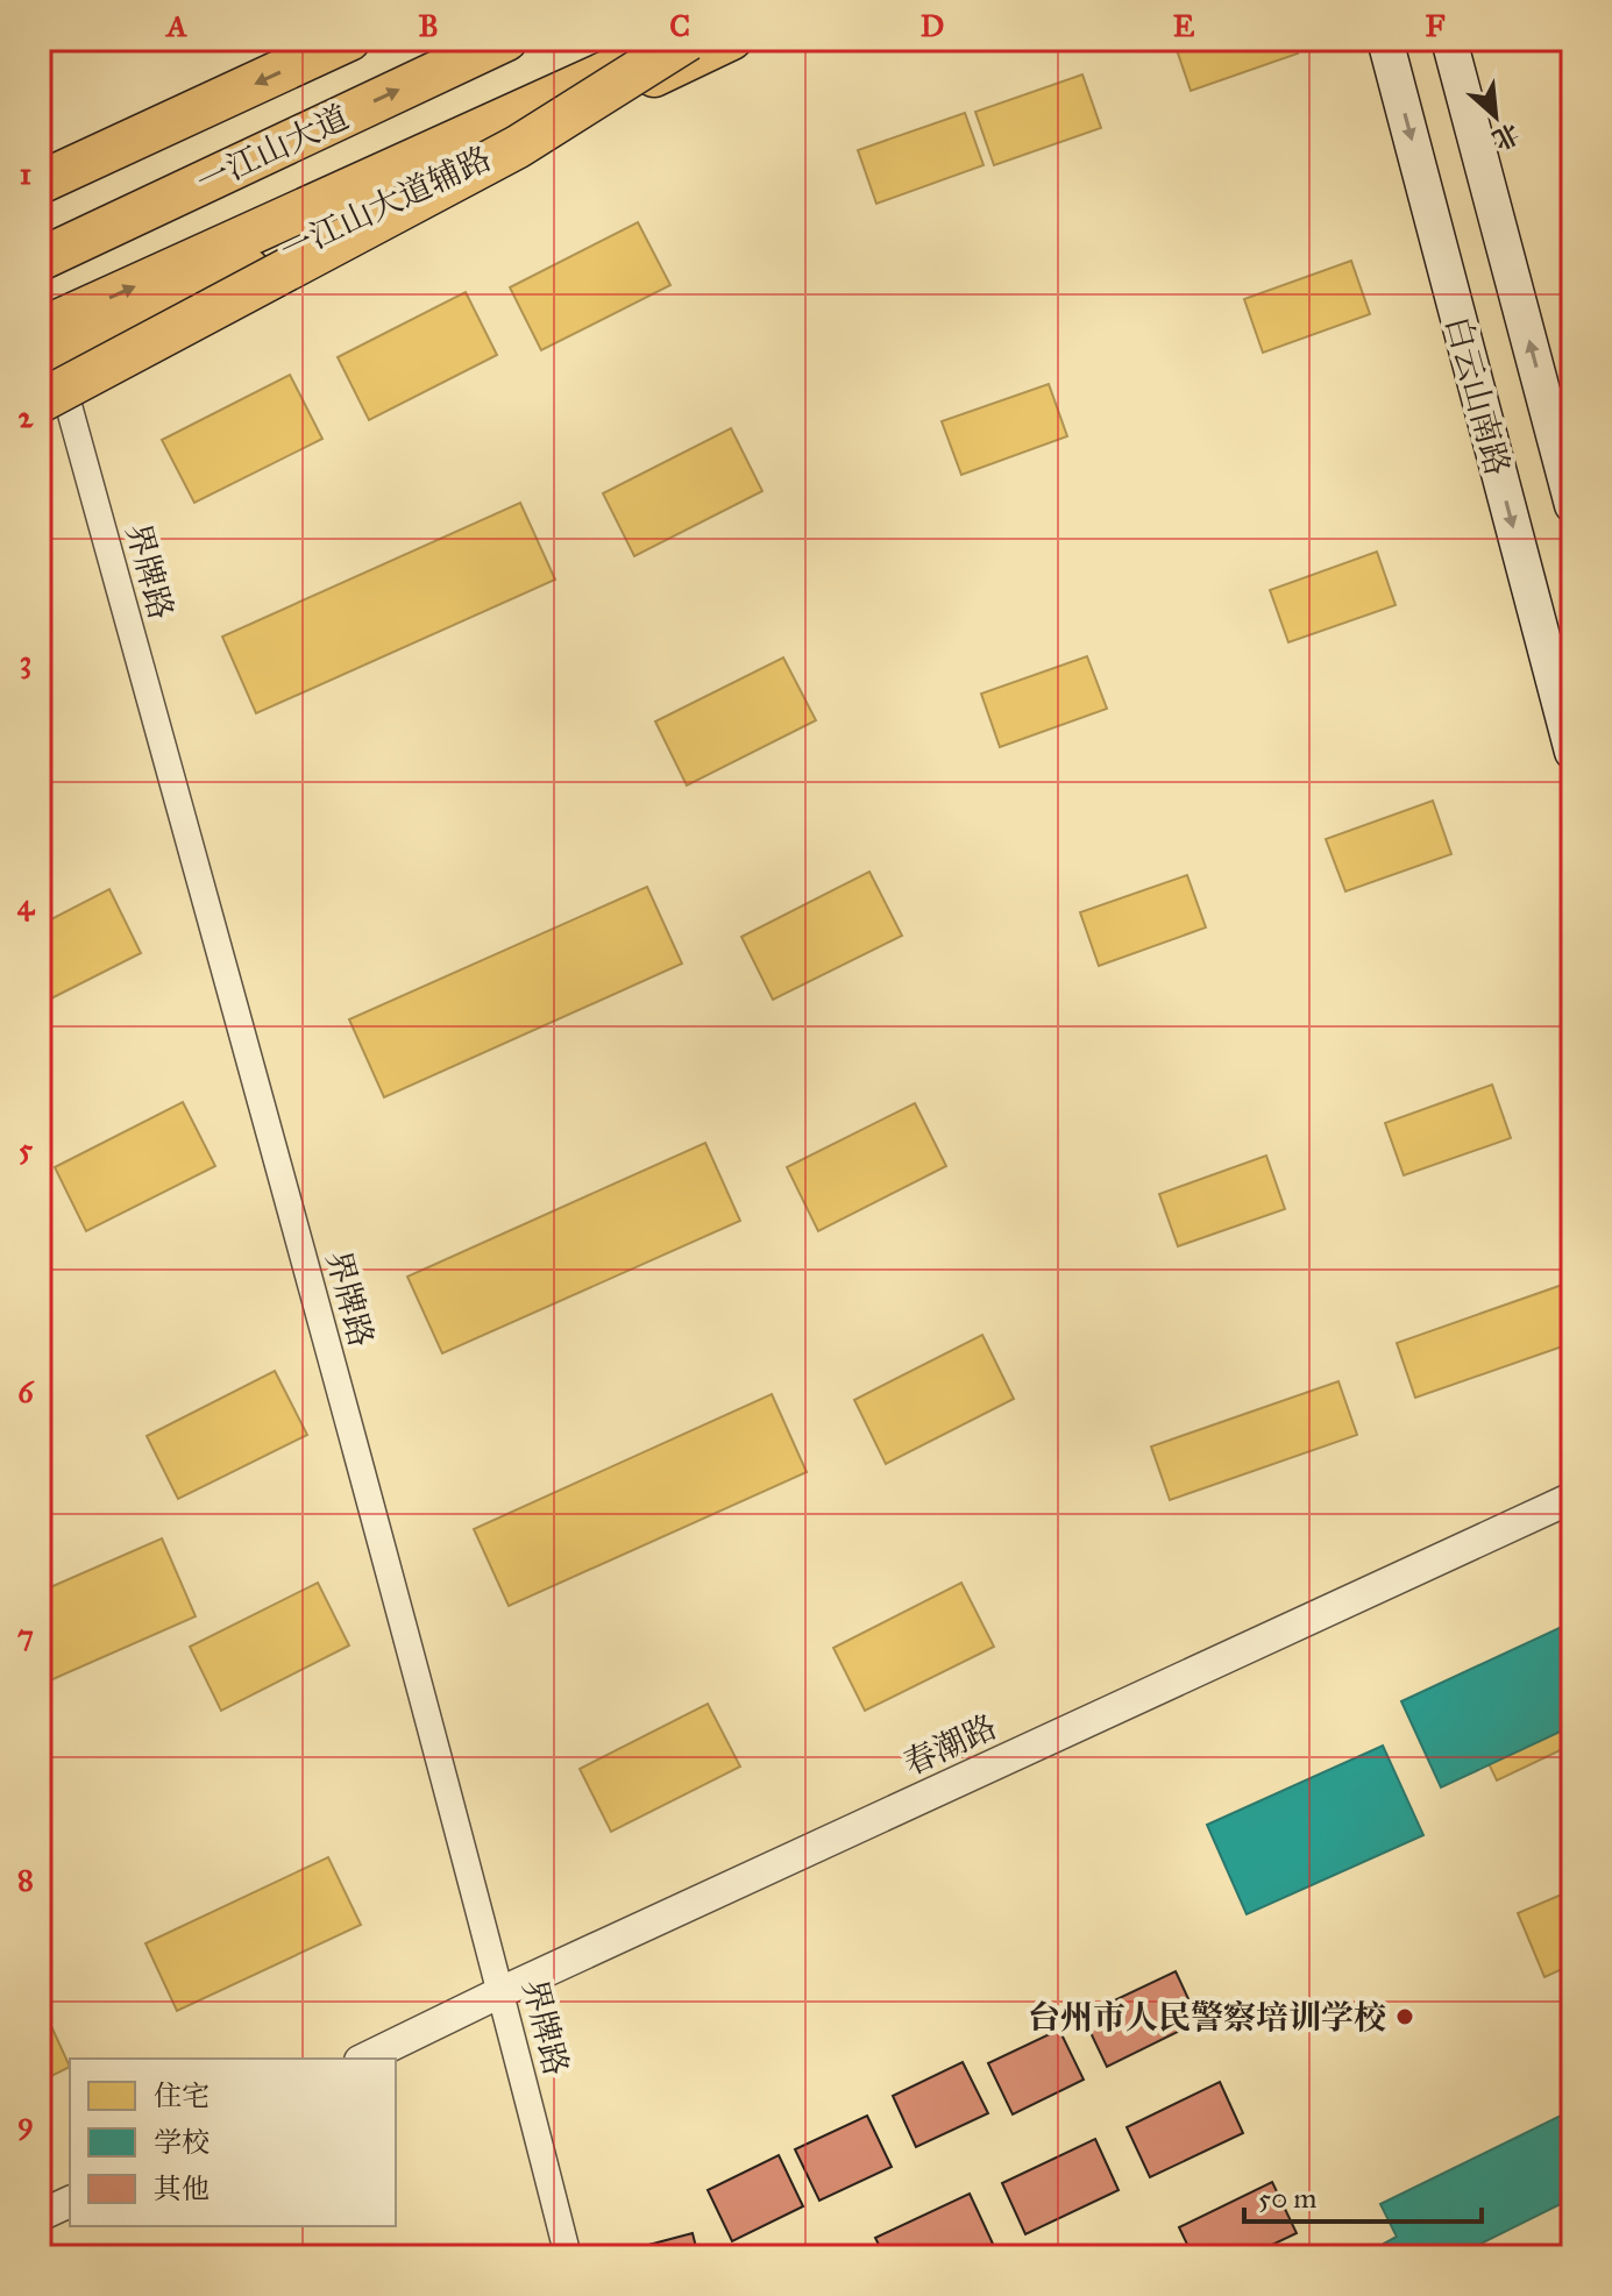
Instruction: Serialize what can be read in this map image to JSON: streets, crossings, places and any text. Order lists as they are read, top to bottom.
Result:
{
  "streets": {
    "highway": ["一江山大道"],
    "main road": ["一江山大道辅路", "白云山南路"],
    "street": ["界牌路", "春潮路"]
  },
  "crossings": [
    ["一江山大道辅路", "界牌路"],
    ["界牌路", "春潮路"]
  ],
  "places": ["台州市人民警察培训学校"],
  "legend": ["住宅", "学校", "其他"],
  "scale_bar": "50 m",
  "north": "bottom right",
  "grid": {
    "columns": [
      "A",
      "B",
      "C",
      "D",
      "E",
      "F"
    ],
    "rows": [
      "1",
      "2",
      "3",
      "4",
      "5",
      "6",
      "7",
      "8",
      "9"
    ]
  }
}
